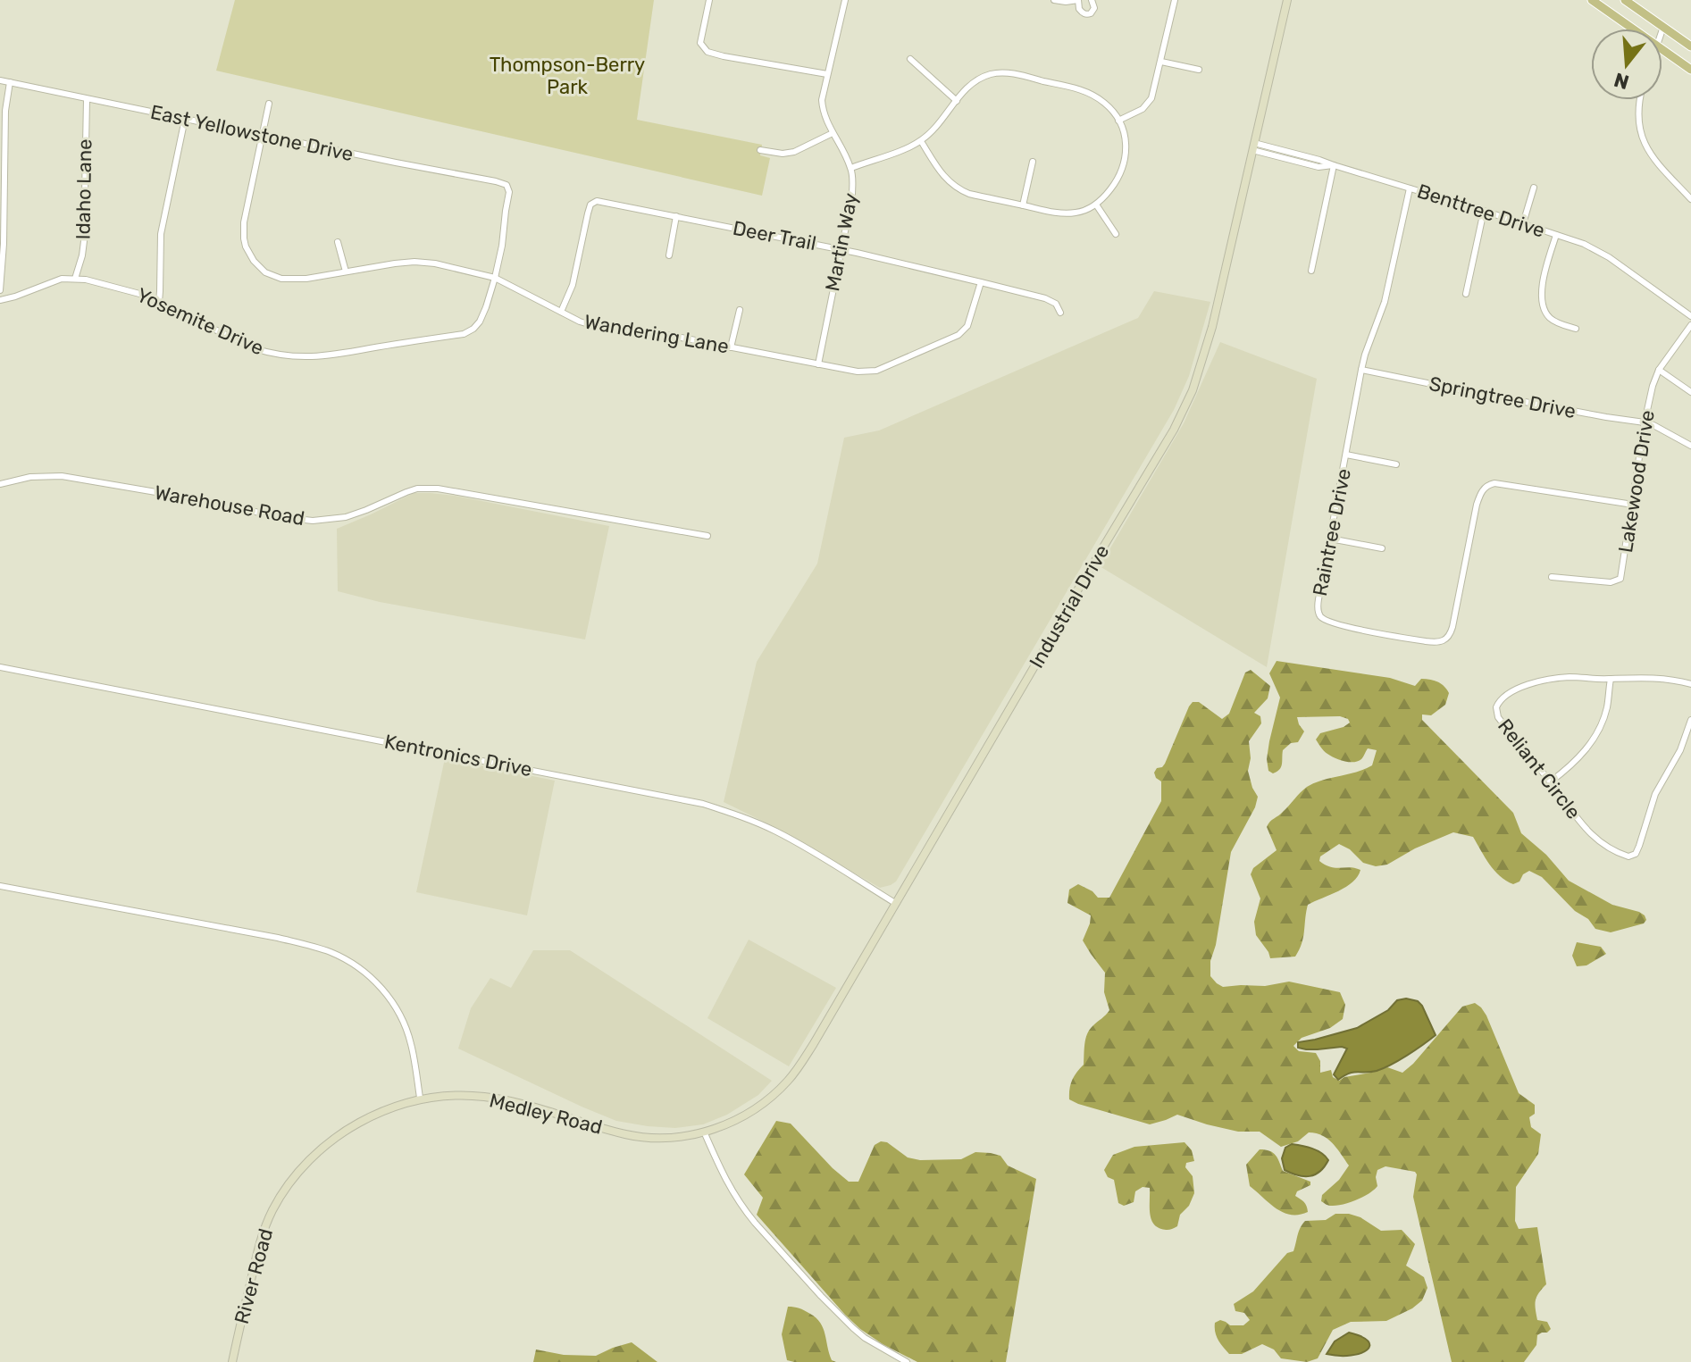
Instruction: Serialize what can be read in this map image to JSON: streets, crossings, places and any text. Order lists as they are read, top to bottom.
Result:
{
  "streets": {
    "street": [
      "East Yellowstone Drive",
      "Idaho Lane",
      "Benttree Drive",
      "Deer Trail",
      "Martin Way",
      "Yosemite Drive",
      "Wandering Lane",
      "Springtree Drive",
      "Lakewood Drive",
      "Warehouse Road",
      "Raintree Drive",
      "Industrial Drive",
      "Kentronics Drive",
      "Reliant Circle",
      "Medley Road",
      "River Road"
    ]
  },
  "crossings": [
    ["East Yellowstone Drive", "Idaho Lane"],
    ["East Yellowstone Drive", "Yosemite Drive"],
    ["East Yellowstone Drive", "Wandering Lane"],
    ["Idaho Lane", "Yosemite Drive"],
    ["Benttree Drive", "Raintree Drive"],
    ["Benttree Drive", "Industrial Drive"],
    ["Deer Trail", "Martin Way"],
    ["Deer Trail", "Wandering Lane"],
    ["Martin Way", "Wandering Lane"],
    ["Yosemite Drive", "Wandering Lane"],
    ["Springtree Drive", "Lakewood Drive"],
    ["Springtree Drive", "Raintree Drive"],
    ["Lakewood Drive", "Raintree Drive"],
    ["Industrial Drive", "Kentronics Drive"],
    ["Industrial Drive", "Medley Road"],
    ["Medley Road", "River Road"]
  ],
  "parks": ["Thompson-Berry Park"],
  "north": "bottom"
}
